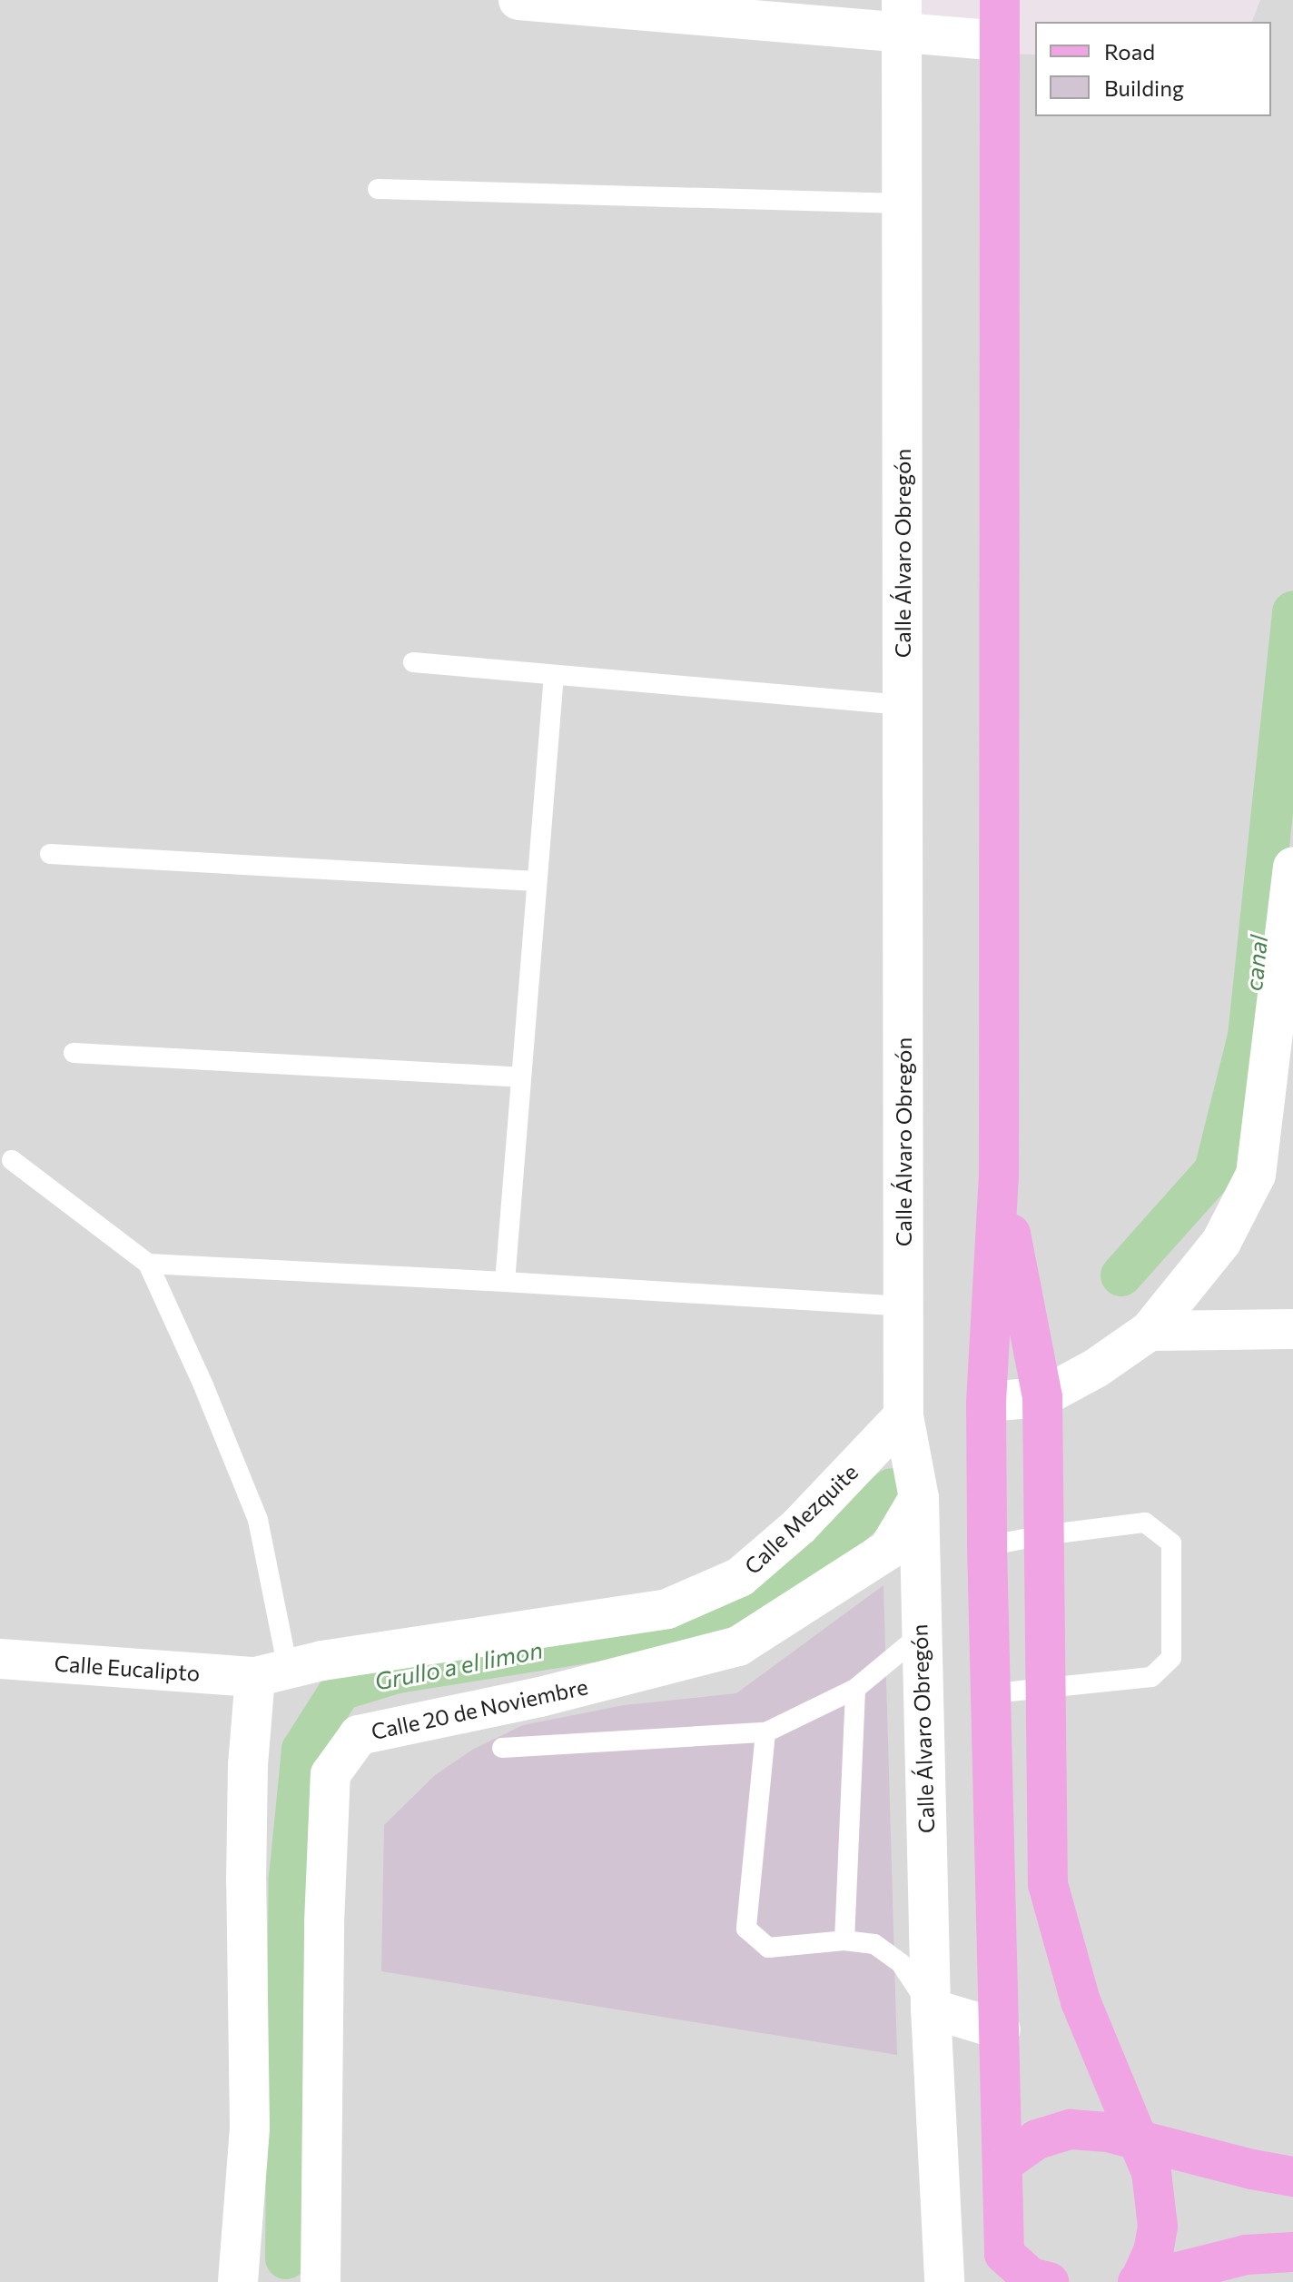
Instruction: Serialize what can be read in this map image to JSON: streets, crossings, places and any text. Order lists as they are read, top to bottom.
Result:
{
  "streets": {
    "street": [
      "Calle Álvaro Obregón",
      "Calle Mezquite",
      "Calle Eucalipto",
      "Calle 20 de Noviembre"
    ]
  },
  "crossings": [
    ["Calle Álvaro Obregón", "Calle Mezquite"],
    ["Calle Álvaro Obregón", "Calle 20 de Noviembre"],
    ["Calle Mezquite", "Calle Eucalipto"]
  ],
  "water": ["canal", "Grullo a el limon"],
  "legend": ["Road", "Building"]
}
